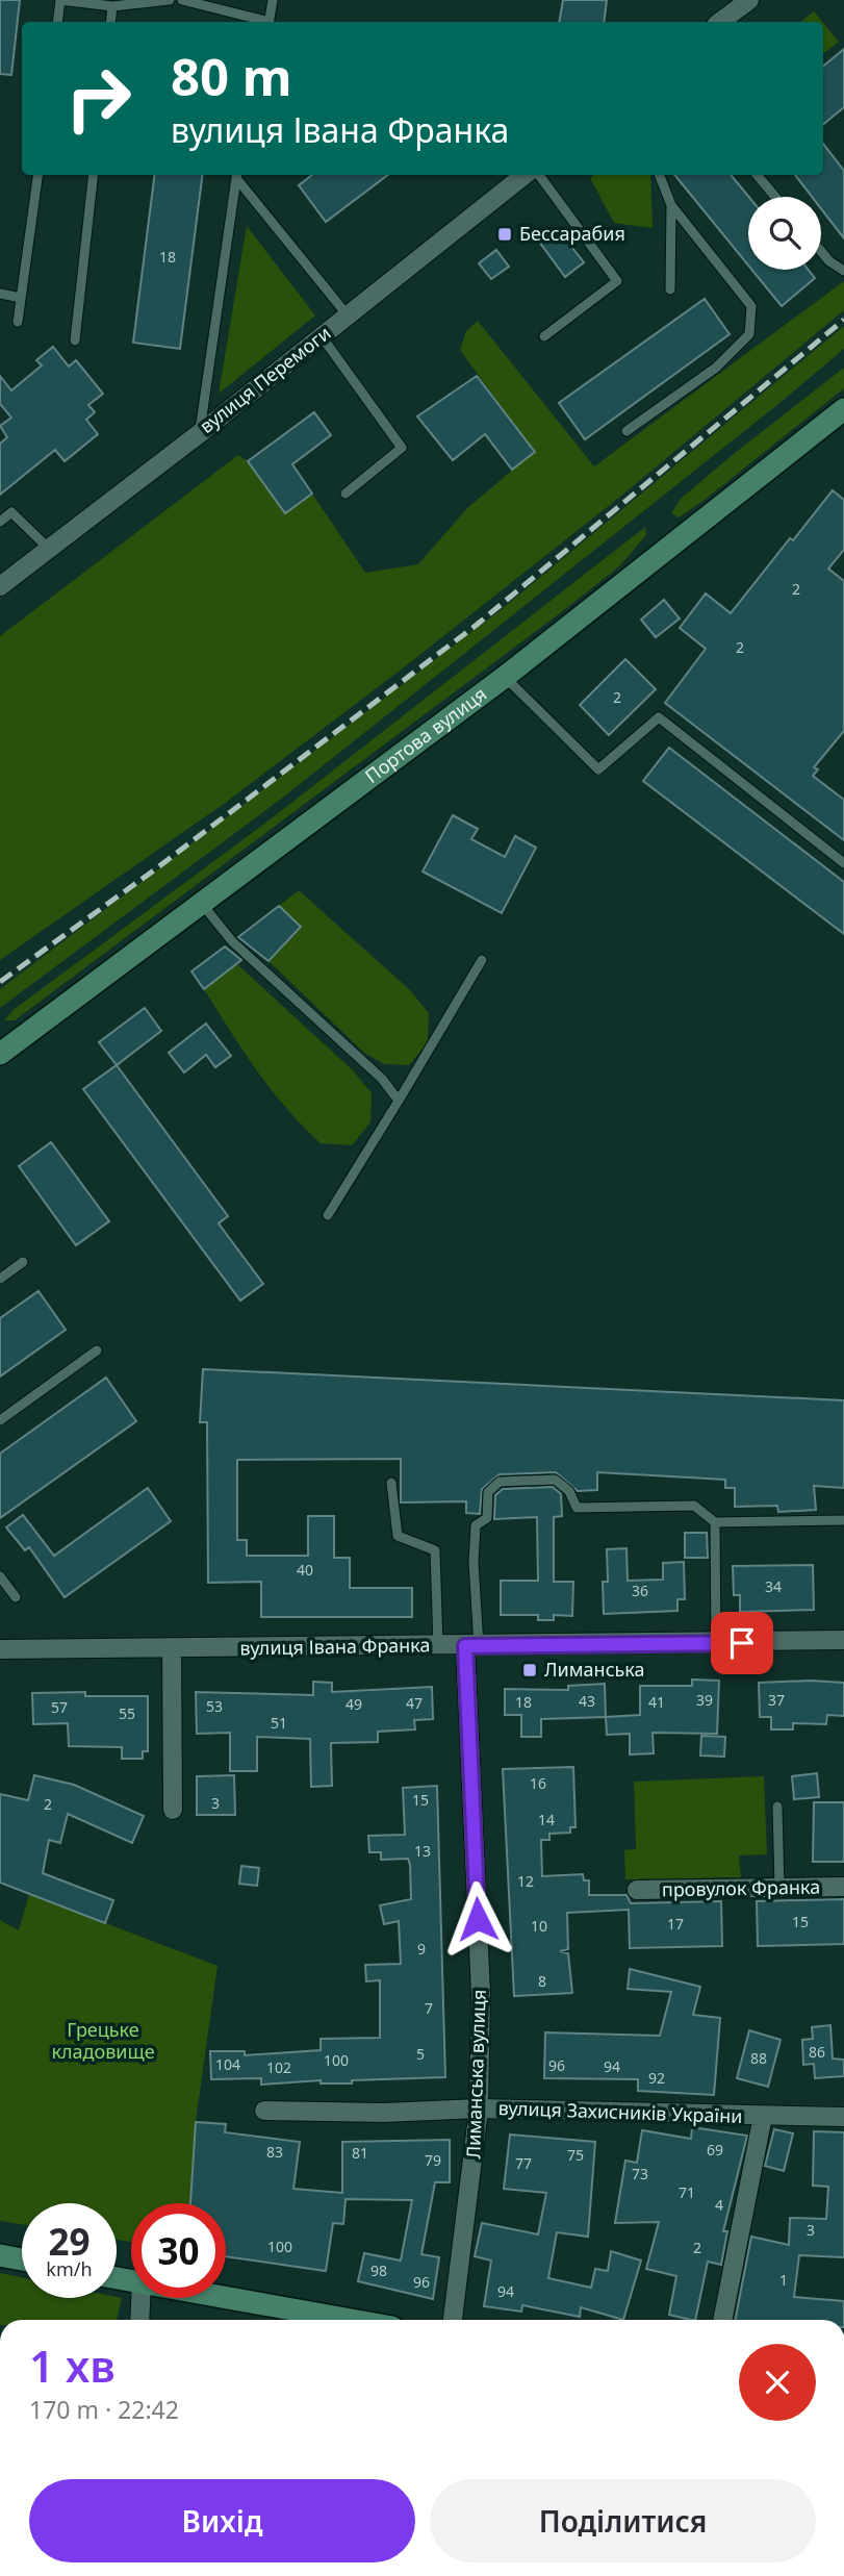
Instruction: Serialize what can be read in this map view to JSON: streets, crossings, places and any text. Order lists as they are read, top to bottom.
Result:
{
  "streets": {
    "main road": ["Портова вулиця"],
    "street": [
      "вулиця Перемоги",
      "вулиця Івана Франка",
      "провулок Франка",
      "Лиманська вулиця",
      "вулиця Захисників України"
    ]
  },
  "crossings": [
    ["вулиця Івана Франка", "Лиманська вулиця"],
    ["Лиманська вулиця", "вулиця Захисників України"]
  ],
  "parks": ["Грецьке кладовище"],
  "places": {
    "transit": ["Бессарабия", "Лиманська"]
  },
  "house_numbers": [
    "18",
    "2",
    "2",
    "2",
    "40",
    "34",
    "36",
    "39",
    "37",
    "43",
    "18",
    "41",
    "47",
    "49",
    "53",
    "57",
    "55",
    "51",
    "16",
    "15",
    "3",
    "2",
    "14",
    "13",
    "12",
    "15",
    "17",
    "10",
    "9",
    "8",
    "7",
    "86",
    "5",
    "88",
    "100",
    "104",
    "96",
    "94",
    "102",
    "92",
    "69",
    "83",
    "81",
    "75",
    "79",
    "77",
    "73",
    "71",
    "4",
    "3",
    "100",
    "2",
    "98",
    "1",
    "96",
    "94"
  ],
  "page": {
    "turn": ["80 m", "вулиця Івана Франка"],
    "speed": "29 km/h",
    "limit": "30",
    "heading": ["1 хв", "170 m · 22:42"],
    "buttons": ["Вихід", "Поділитися"]
  }
}
